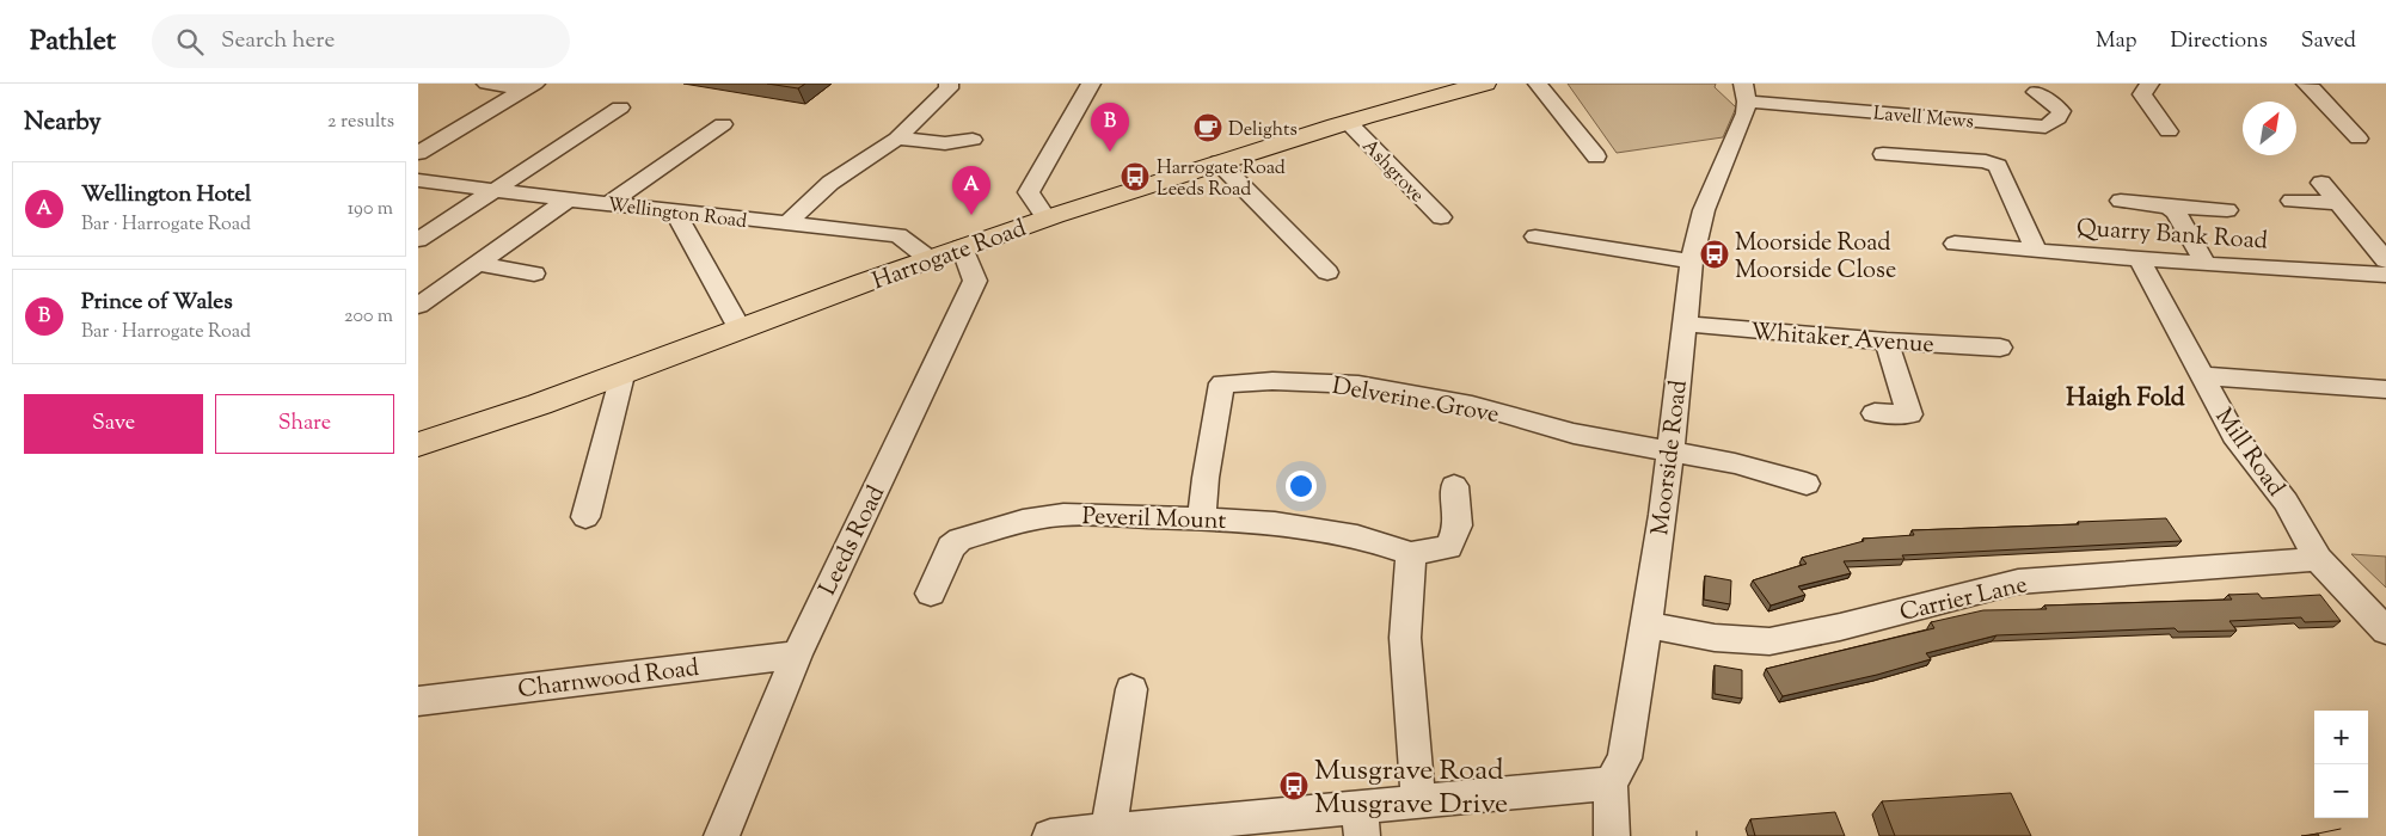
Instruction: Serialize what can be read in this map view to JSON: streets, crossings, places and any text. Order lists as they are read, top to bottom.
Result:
{
  "streets": {
    "highway": ["Harrogate Road"],
    "street": [
      "Lavell Mews",
      "Ashgrove",
      "Wellington Road",
      "Quarry Bank Road",
      "Whitaker Avenue",
      "Delverine Grove",
      "Mill Road",
      "Moorside Road",
      "Peveril Mount",
      "Leeds Road",
      "Carrier Lane",
      "Charnwood Road"
    ]
  },
  "crossings": [
    ["Lavell Mews", "Moorside Road"],
    ["Ashgrove", "Harrogate Road"],
    ["Wellington Road", "Harrogate Road"],
    ["Quarry Bank Road", "Mill Road"],
    ["Harrogate Road", "Leeds Road"],
    ["Whitaker Avenue", "Moorside Road"],
    ["Delverine Grove", "Moorside Road"],
    ["Delverine Grove", "Peveril Mount"],
    ["Mill Road", "Carrier Lane"],
    ["Moorside Road", "Carrier Lane"],
    ["Leeds Road", "Charnwood Road"]
  ],
  "districts": ["Haigh Fold"],
  "places": {
    "cafe": ["Delights"],
    "bus stop": ["Harrogate Road Leeds Road", "Moorside Road Moorside Close", "Musgrave Road Musgrave Drive"]
  },
  "north": "top right",
  "page": {
    "header": "Pathlet",
    "search": "Search here",
    "nav": ["Map", "Directions", "Saved"],
    "heading": ["Nearby", "2 results"],
    "pins": ["B", "A"],
    "list": [
      {
        "mark": "A",
        "name": "Wellington Hotel",
        "note": "Bar · Harrogate Road",
        "value": "190 m"
      },
      {
        "mark": "B",
        "name": "Prince of Wales",
        "note": "Bar · Harrogate Road",
        "value": "200 m"
      }
    ],
    "buttons": ["Save", "Share"],
    "map_buttons": ["+", "−"]
  }
}
